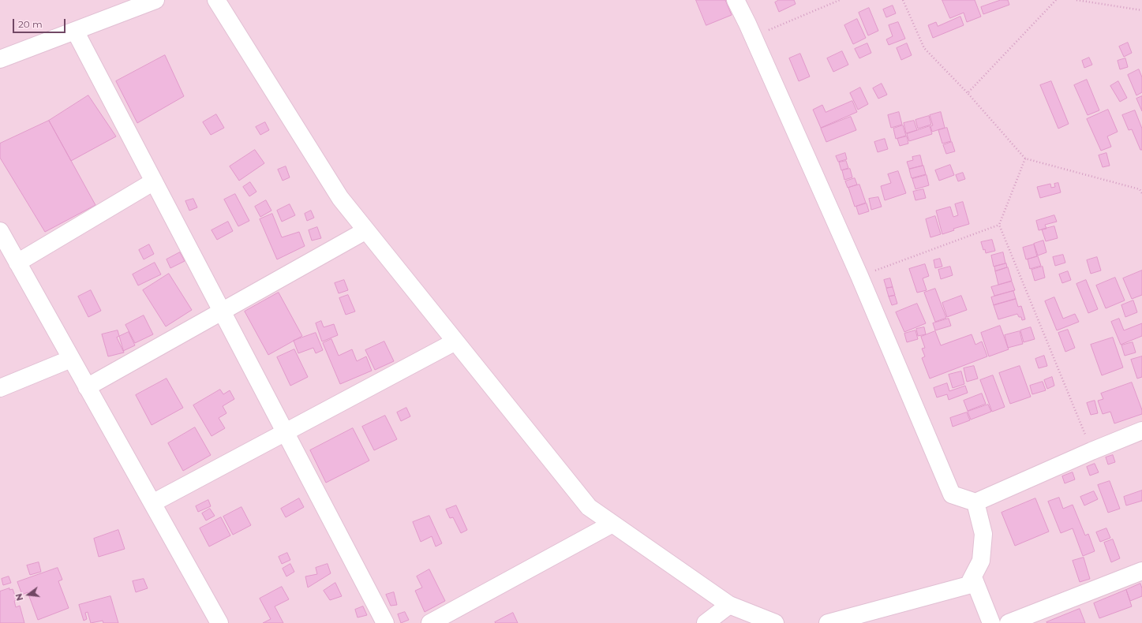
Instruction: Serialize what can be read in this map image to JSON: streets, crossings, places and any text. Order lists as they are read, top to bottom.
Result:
{
  "scale_bar": "20 m",
  "north": "left"
}
